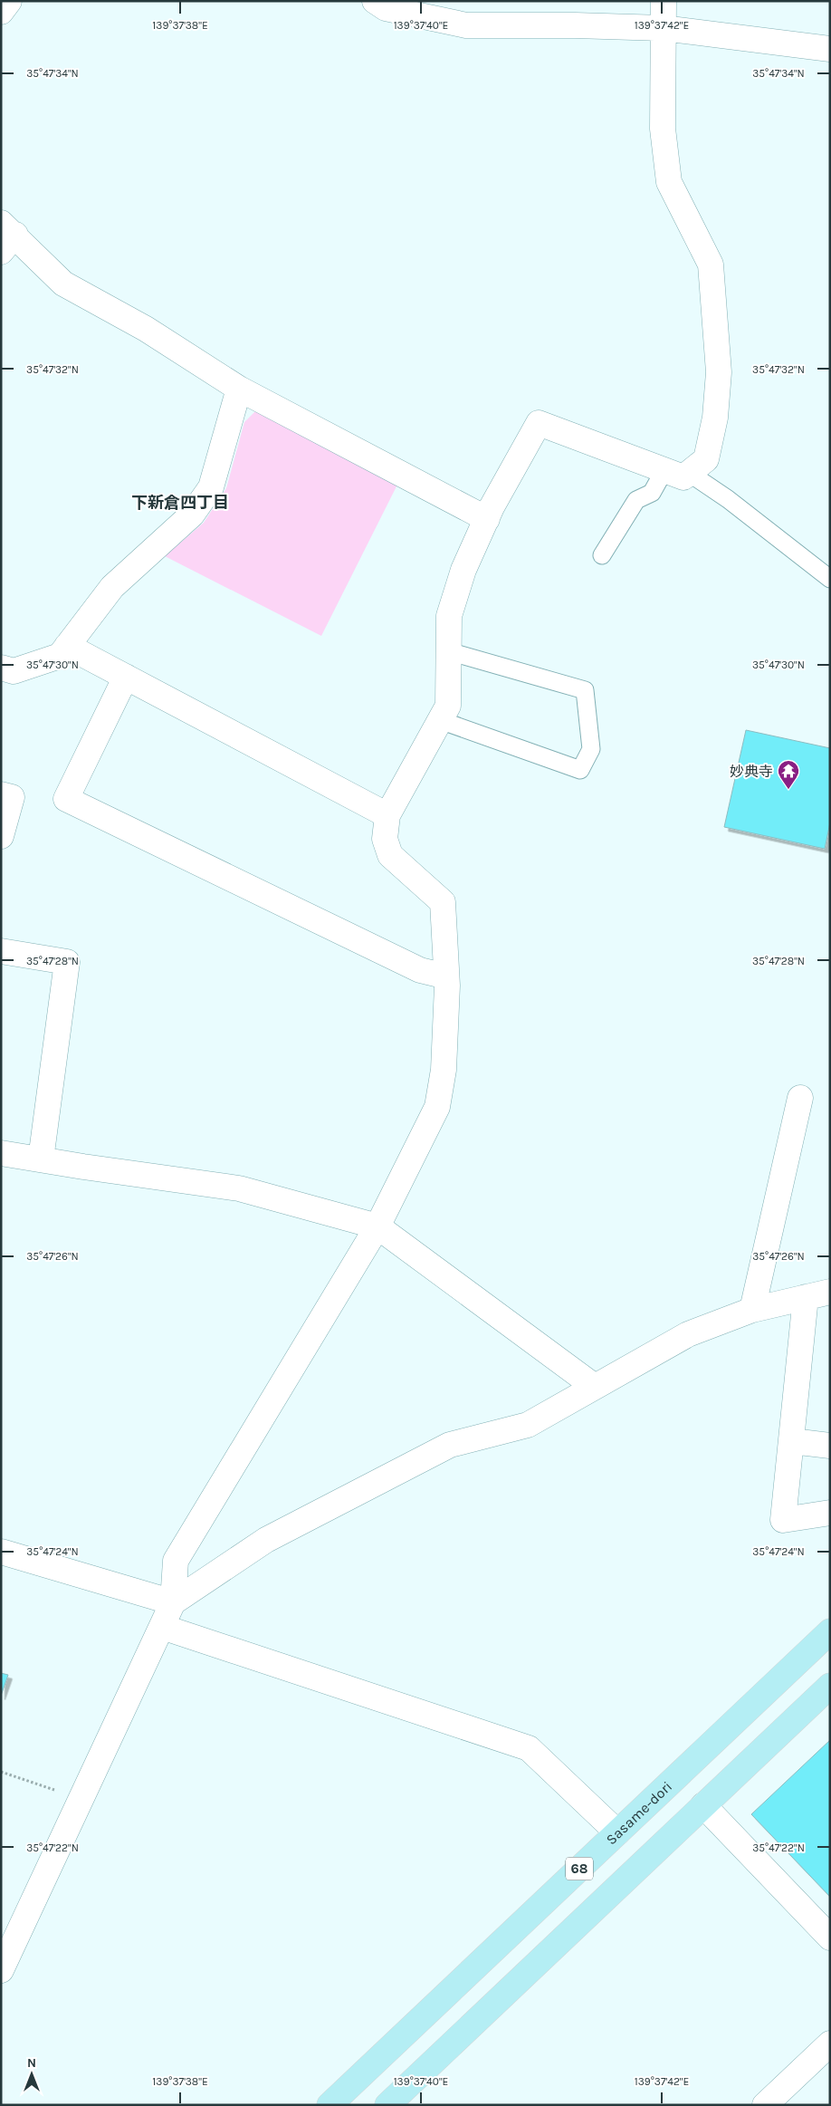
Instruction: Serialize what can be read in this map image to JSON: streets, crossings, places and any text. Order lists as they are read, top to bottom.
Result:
{
  "streets": {
    "main road": ["Sasame-dori", "68"]
  },
  "districts": ["下新倉四丁目"],
  "places": {
    "temple": ["妙典寺"]
  },
  "north": "top",
  "coordinates": [
    "139°37'38\"E",
    "139°37'40\"E",
    "139°37'42\"E",
    "35°47'34\"N",
    "35°47'32\"N",
    "35°47'30\"N",
    "35°47'28\"N",
    "35°47'26\"N",
    "35°47'24\"N",
    "35°47'22\"N"
  ]
}
